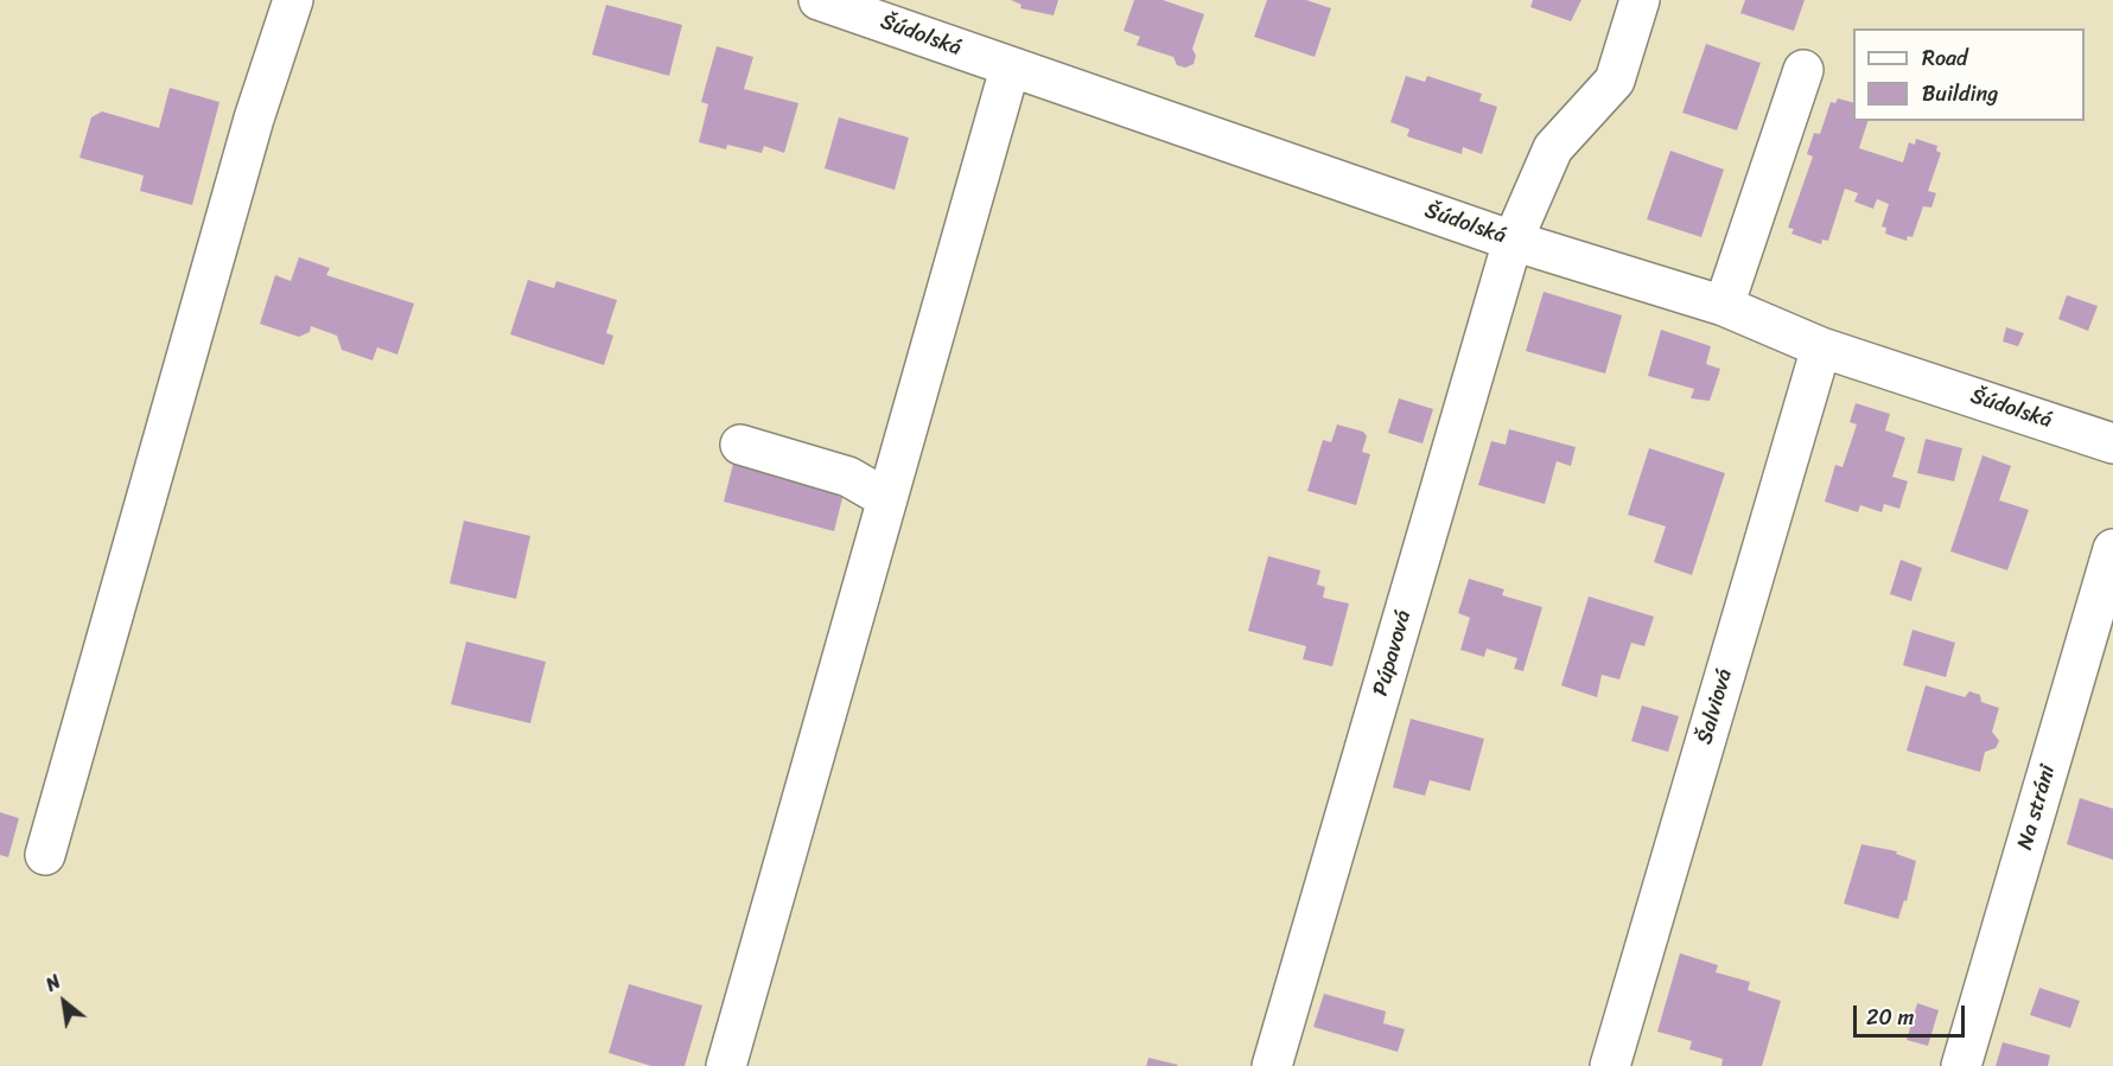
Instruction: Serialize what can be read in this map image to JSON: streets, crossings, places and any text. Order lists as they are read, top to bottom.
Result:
{
  "streets": {
    "street": [
      "Šúdolská",
      "Púpavová",
      "Šalviová",
      "Na stráni"
    ]
  },
  "crossings": [
    ["Šúdolská", "Púpavová"],
    ["Šúdolská", "Šalviová"]
  ],
  "legend": ["Road", "Building"],
  "scale_bar": "20 m",
  "north": "top left"
}
